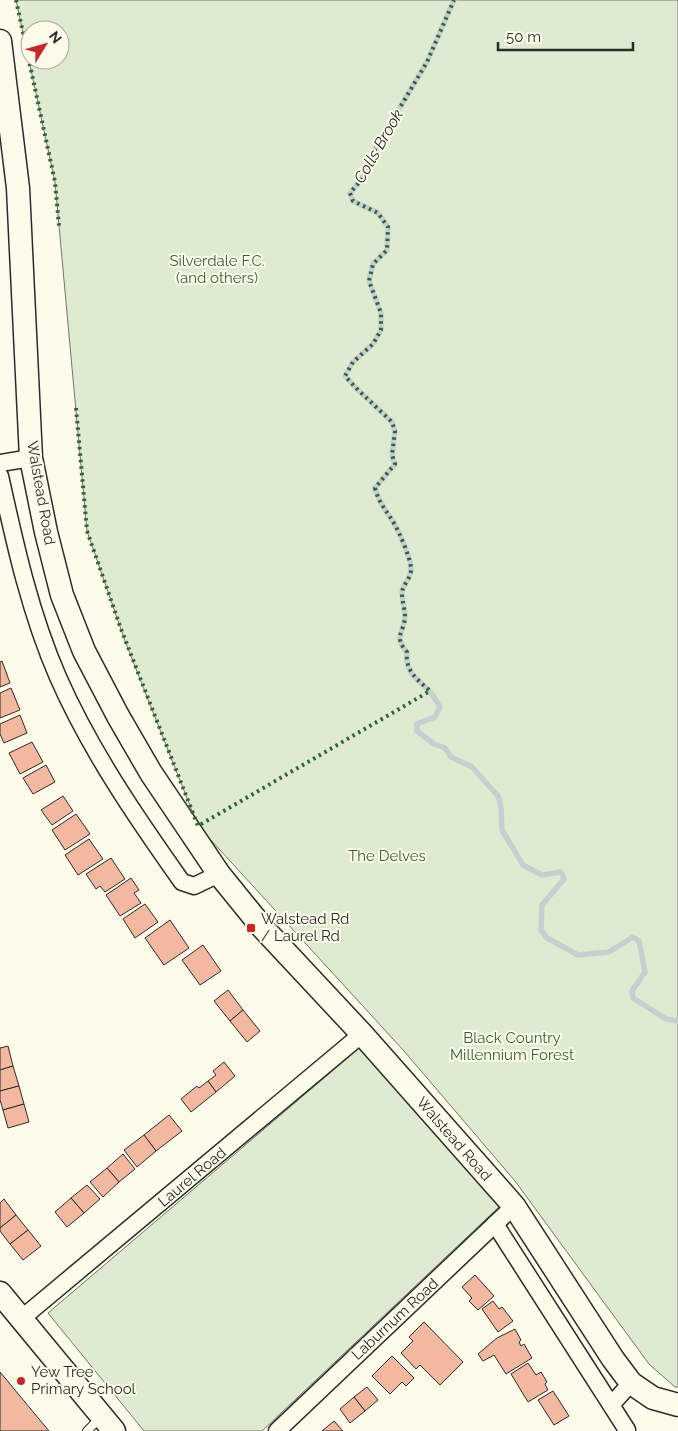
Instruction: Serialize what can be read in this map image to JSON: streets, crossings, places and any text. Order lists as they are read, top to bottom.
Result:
{
  "streets": {
    "street": ["Walstead Road", "Laurel Road", "Laburnum Road"]
  },
  "crossings": [
    ["Walstead Road", "Laurel Road"],
    ["Walstead Road", "Laburnum Road"]
  ],
  "water": ["Colls Brook"],
  "parks": ["Silverdale F.C. (and others)", "The Delves", "Black Country Millennium Forest"],
  "places": {
    "transit": ["Walstead Rd / Laurel Rd"],
    "other": ["Yew Tree Primary School"]
  },
  "scale_bar": "50 m",
  "north": "top right"
}
